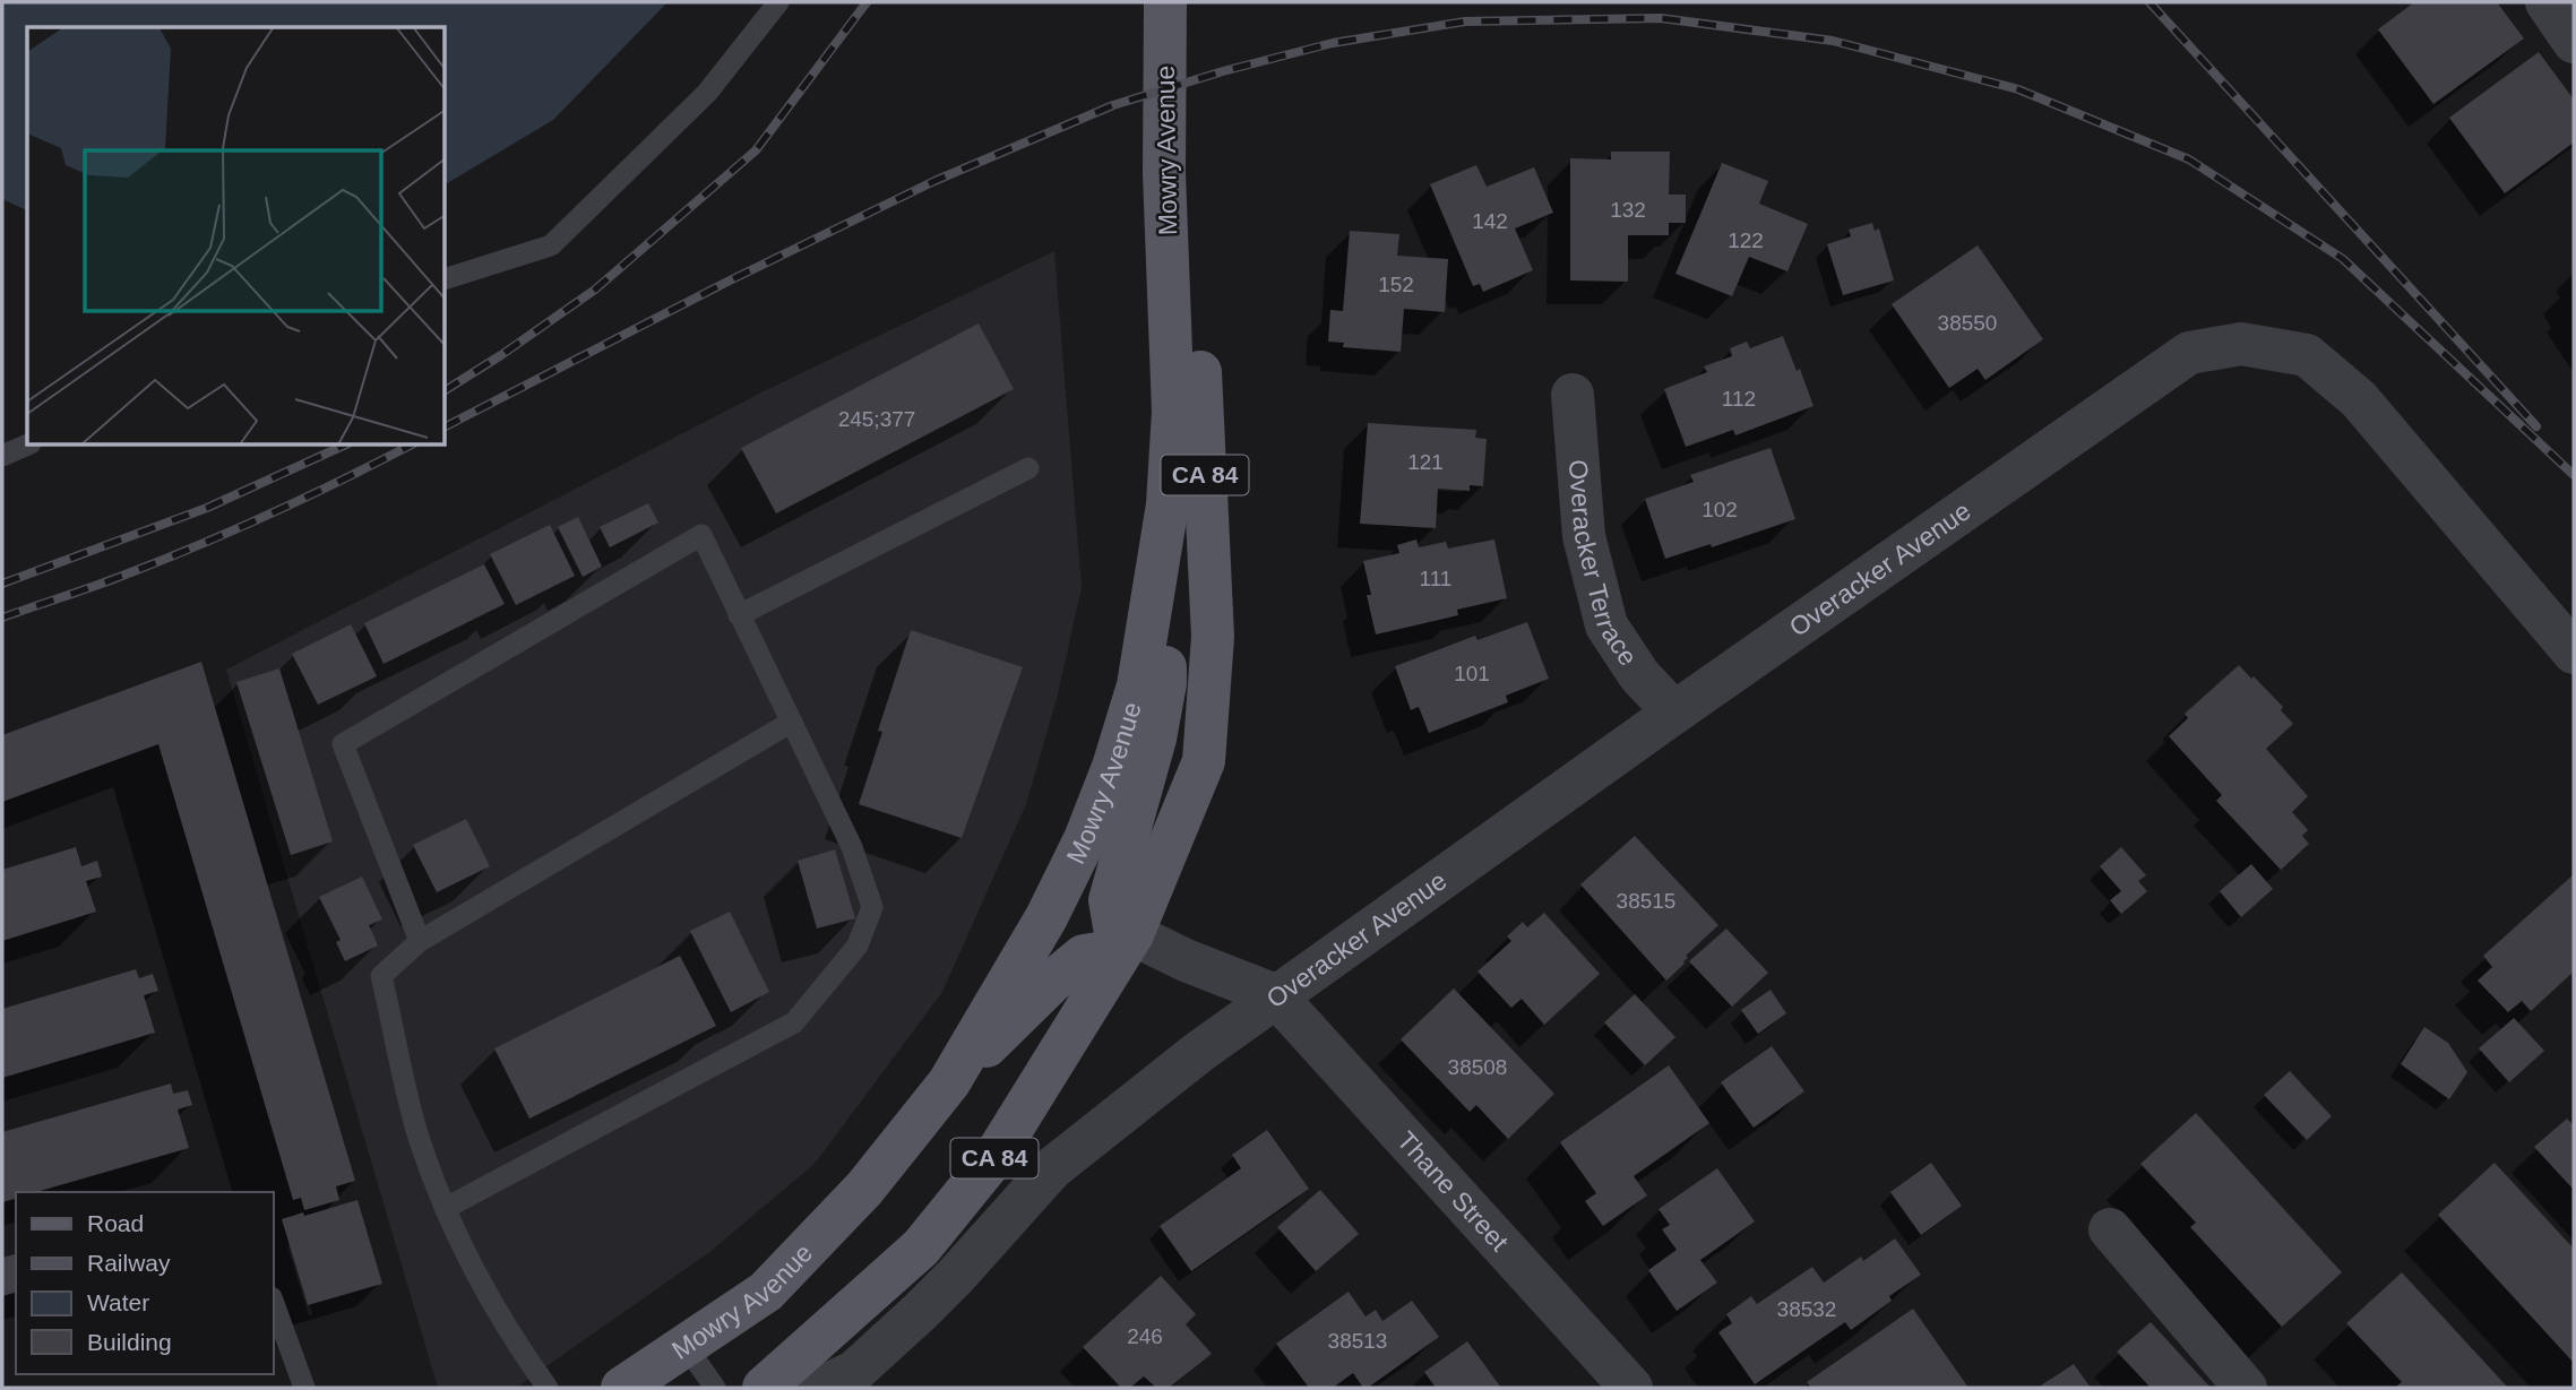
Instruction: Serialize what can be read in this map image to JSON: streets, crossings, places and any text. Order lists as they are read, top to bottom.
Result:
{
  "streets": {
    "main road": ["Mowry Avenue", "CA 84"],
    "street": ["Overacker Terrace", "Overacker Avenue", "Thane Street"]
  },
  "crossings": [
    ["Mowry Avenue", "Overacker Avenue"],
    ["Overacker Terrace", "Overacker Avenue"],
    ["Overacker Avenue", "Thane Street"]
  ],
  "house_numbers": [
    "132",
    "142",
    "122",
    "152",
    "38550",
    "112",
    "245;377",
    "121",
    "102",
    "111",
    "101",
    "38515",
    "38508",
    "38532",
    "246",
    "38513"
  ],
  "legend": [
    "Road",
    "Railway",
    "Water",
    "Building"
  ]
}
